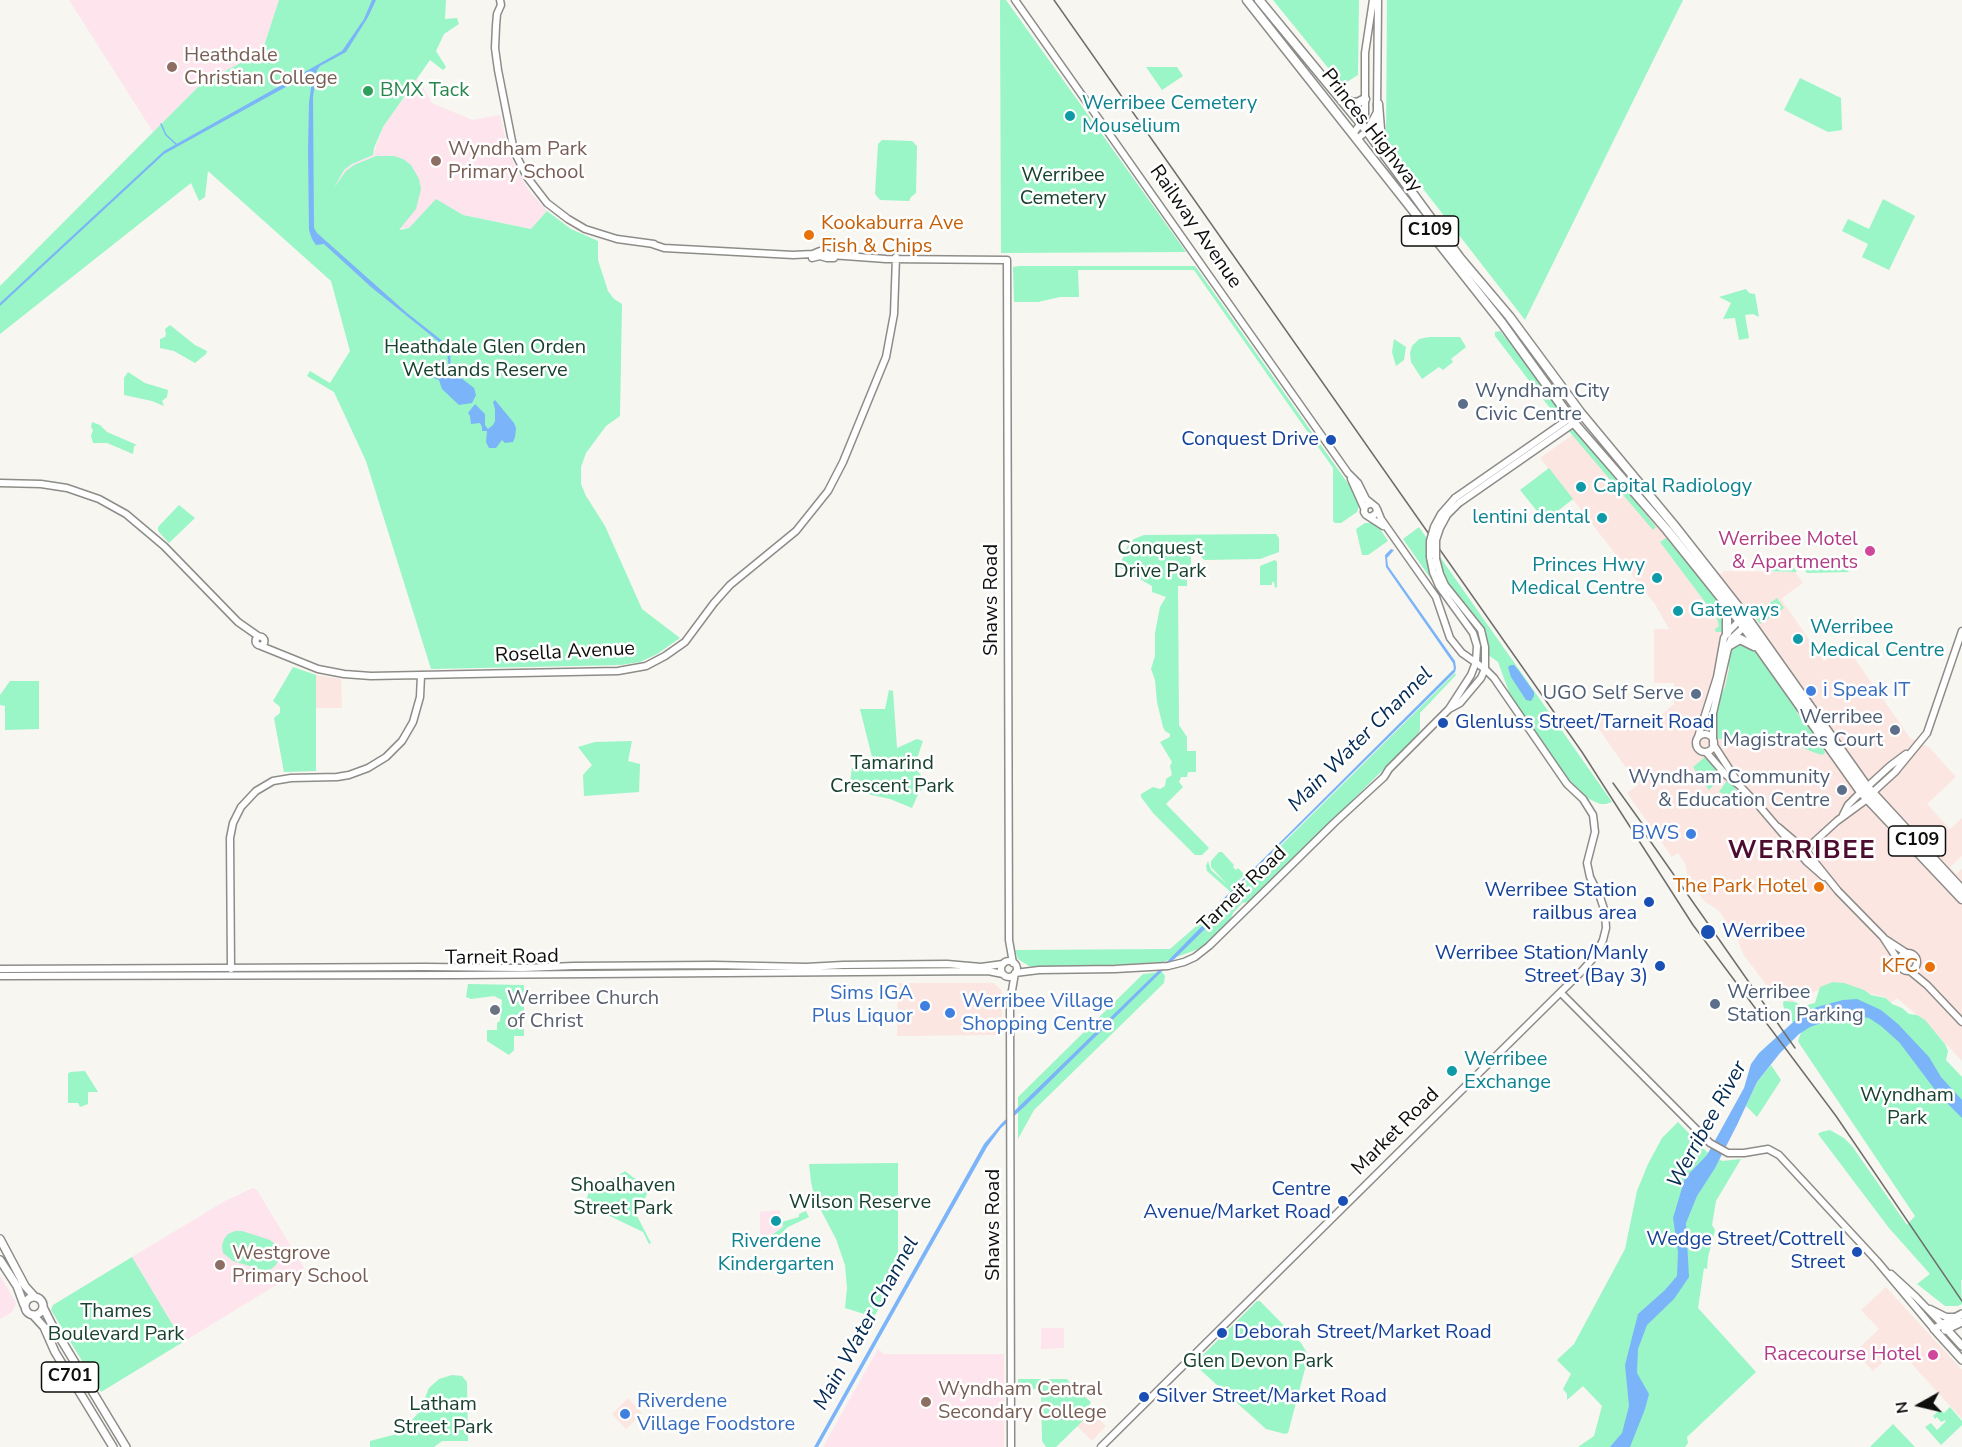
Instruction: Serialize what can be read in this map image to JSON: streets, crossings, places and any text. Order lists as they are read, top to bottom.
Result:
{
  "streets": {
    "highway": ["Princes Highway", "C109"],
    "main road": ["C701"],
    "street": [
      "Railway Avenue",
      "Shaws Road",
      "Rosella Avenue",
      "Tarneit Road",
      "Market Road"
    ]
  },
  "crossings": [
    ["Princes Highway", "C109"],
    ["Shaws Road", "Rosella Avenue"],
    ["Shaws Road", "Tarneit Road"],
    ["Tarneit Road", "Market Road"]
  ],
  "districts": ["WERRIBEE"],
  "water": ["Main Water Channel", "Werribee River"],
  "parks": [
    "Werribee Cemetery",
    "Heathdale Glen Orden Wetlands Reserve",
    "Conquest Drive Park",
    "Tamarind Crescent Park",
    "Wyndham Park",
    "Shoalhaven Street Park",
    "Wilson Reserve",
    "Thames Boulevard Park",
    "Glen Devon Park",
    "Latham Street Park"
  ],
  "places": [
    "Heathdale Christian College",
    "BMX Tack",
    "Werribee Cemetery Mouselium",
    "Wyndham Park Primary School",
    "Kookaburra Ave Fish & Chips",
    "Wyndham City Civic Centre",
    "Conquest Drive",
    "Capital Radiology",
    "lentini dental",
    "Werribee Motel & Apartments",
    "Princes Hwy Medical Centre",
    "Gateways",
    "Werribee Medical Centre",
    "i Speak IT",
    "UGO Self Serve",
    "Glenluss Street/Tarneit Road",
    "Werribee Magistrates Court",
    "Wyndham Community & Education Centre",
    "BWS",
    "The Park Hotel",
    "Werribee Station railbus area",
    "Werribee",
    "Werribee Station/Manly Street (Bay 3)",
    "KFC",
    "Werribee Station Parking",
    "Sims IGA Plus Liquor",
    "Werribee Church of Christ",
    "Werribee Village Shopping Centre",
    "Werribee Exchange",
    "Centre Avenue/Market Road",
    "Riverdene Kindergarten",
    "Wedge Street/Cottrell Street",
    "Westgrove Primary School",
    "Deborah Street/Market Road",
    "Racecourse Hotel",
    "Silver Street/Market Road",
    "Wyndham Central Secondary College",
    "Riverdene Village Foodstore"
  ],
  "north": "left"
}
